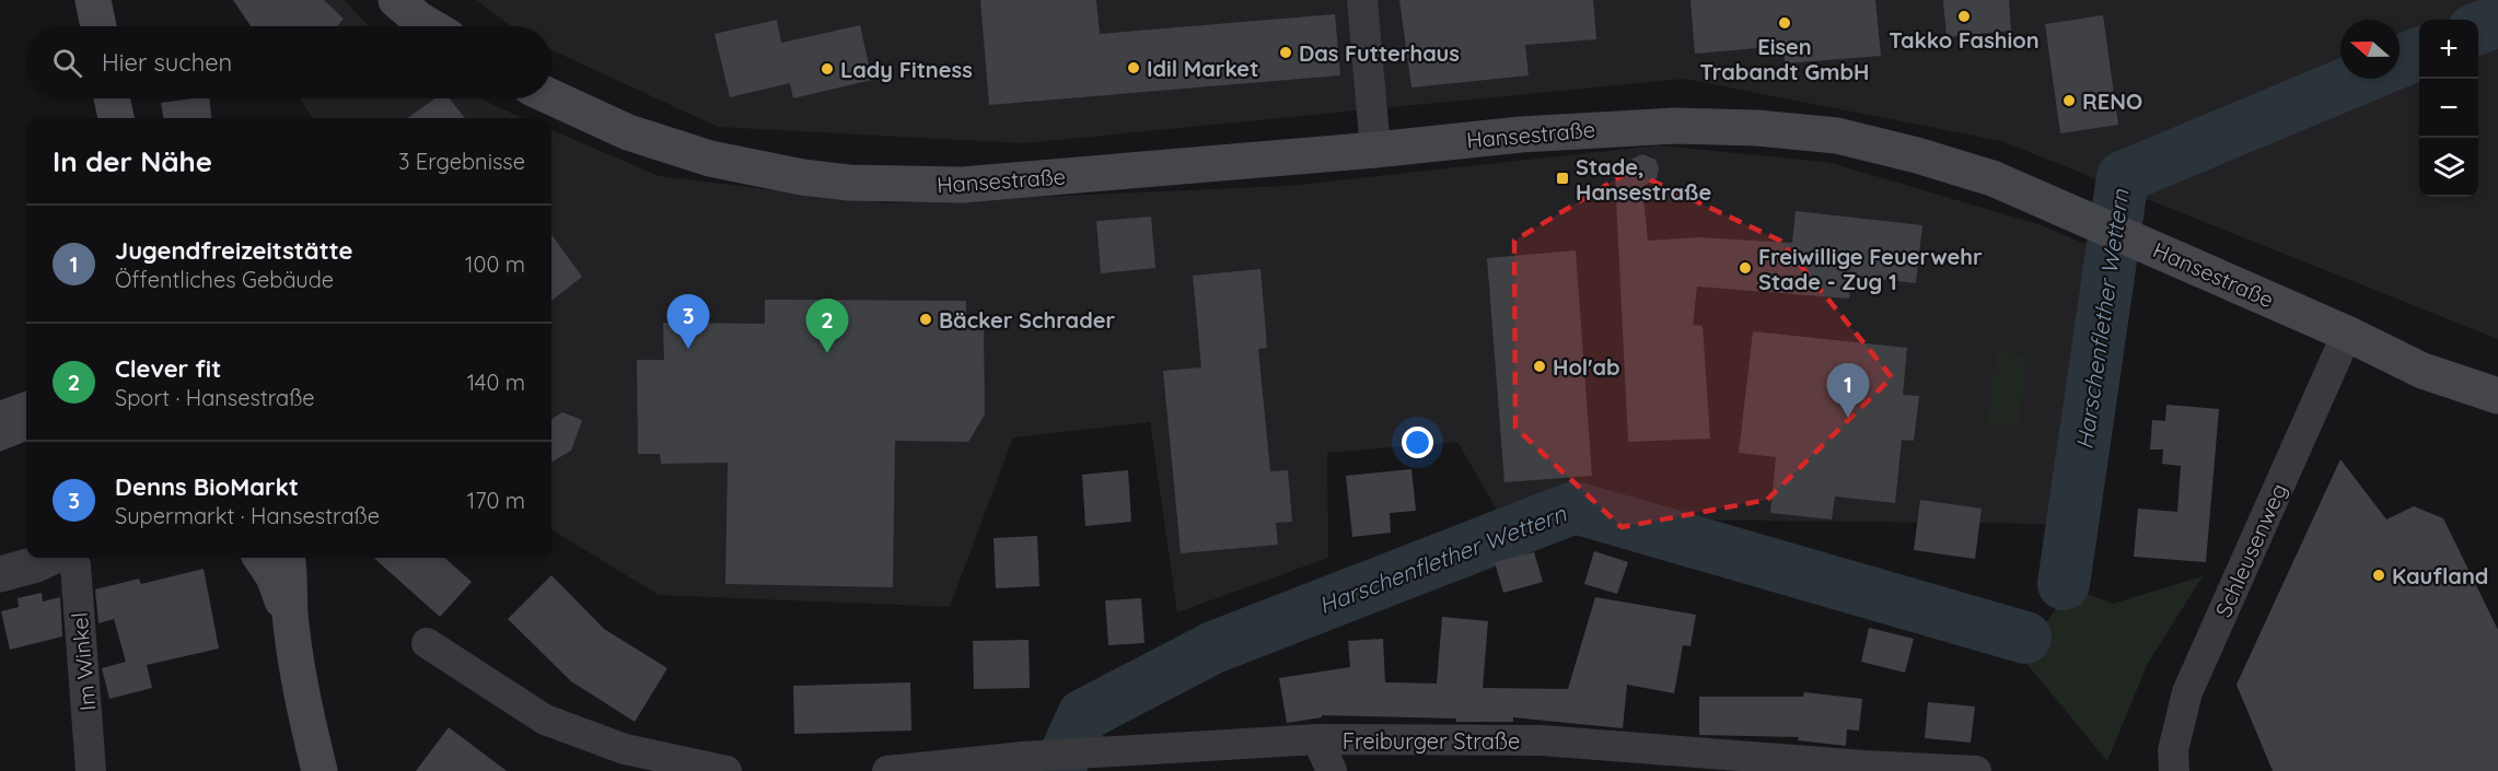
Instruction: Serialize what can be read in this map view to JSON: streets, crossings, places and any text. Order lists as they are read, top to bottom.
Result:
{
  "streets": {
    "main road": ["Hansestraße"],
    "street": ["Schleusenweg", "Im Winkel", "Freiburger Straße"]
  },
  "crossings": [
    ["Hansestraße", "Schleusenweg"]
  ],
  "water": ["Harschenflether Wettern"],
  "places": {
    "other": [
      "Takko Fashion",
      "Eisen Trabandt GmbH",
      "Das Futterhaus",
      "Idil Market",
      "Lady Fitness",
      "RENO",
      "Freiwillige Feuerwehr Stade - Zug 1",
      "Bäcker Schrader",
      "Hol'ab",
      "Kaufland"
    ],
    "transit": ["Stade, Hansestraße"]
  },
  "north": "left",
  "page": {
    "map_buttons": ["+", "−"],
    "search": "Hier suchen",
    "heading": ["In der Nähe", "3 Ergebnisse"],
    "list": [
      {
        "mark": "1",
        "name": "Jugendfreizeitstätte",
        "note": "Öffentliches Gebäude",
        "value": "100 m"
      },
      {
        "mark": "2",
        "name": "Clever fit",
        "note": "Sport · Hansestraße",
        "value": "140 m"
      },
      {
        "mark": "3",
        "name": "Denns BioMarkt",
        "note": "Supermarkt · Hansestraße",
        "value": "170 m"
      }
    ],
    "pins": ["3", "2", "1"]
  }
}
